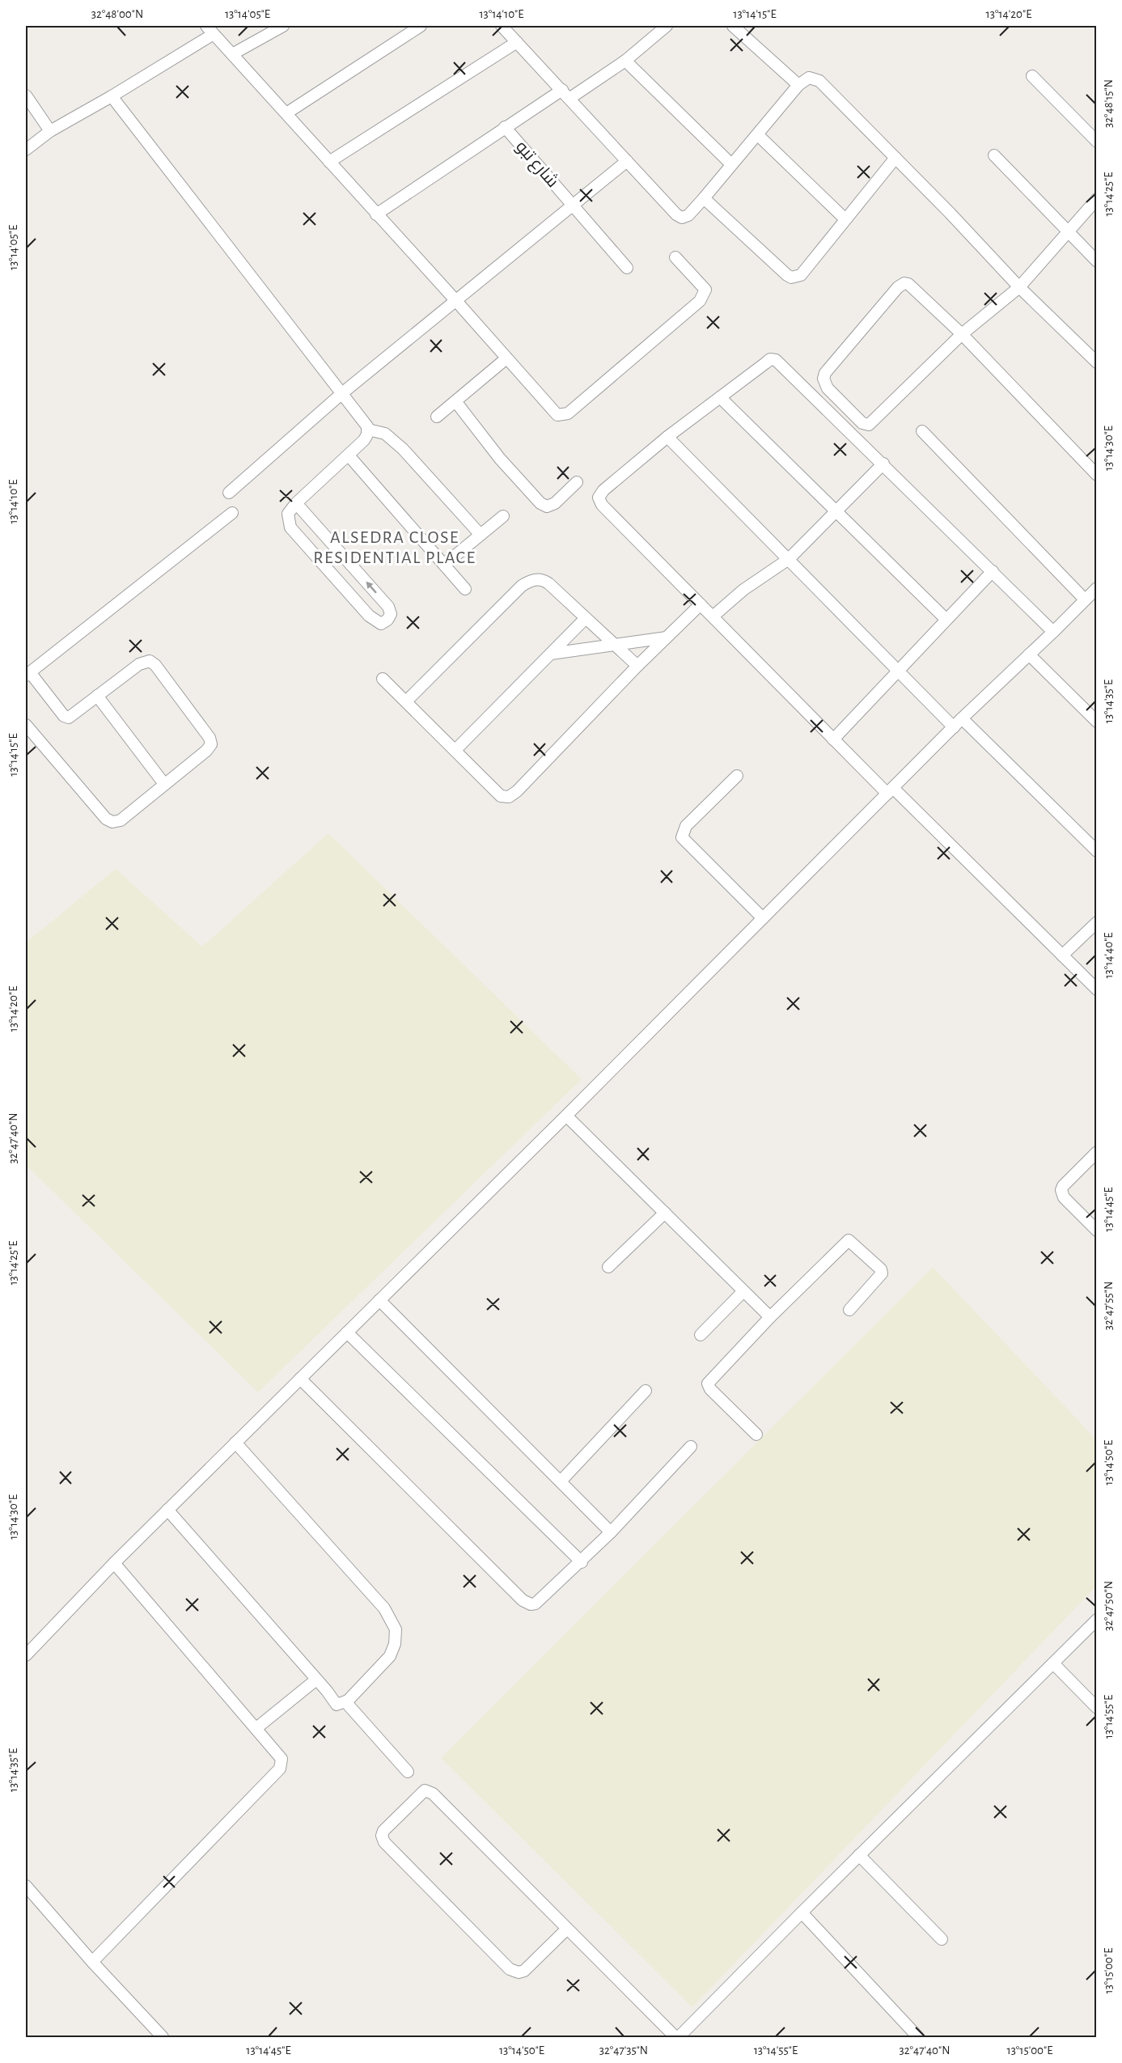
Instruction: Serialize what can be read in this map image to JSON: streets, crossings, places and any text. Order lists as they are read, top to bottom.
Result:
{
  "streets": {
    "street": ["شارع تبو"]
  },
  "districts": ["ALSEDRA CLOSE RESIDENTIAL PLACE"],
  "coordinates": [
    "32°48'00\"N",
    "13°14'05\"E",
    "13°14'10\"E",
    "13°14'15\"E",
    "13°14'20\"E",
    "32°48'15\"N",
    "13°14'25\"E",
    "13°14'30\"E",
    "13°14'35\"E",
    "13°14'40\"E",
    "32°47'40\"N",
    "13°14'45\"E",
    "32°47'55\"N",
    "13°14'50\"E",
    "32°47'50\"N",
    "13°14'55\"E",
    "13°15'00\"E",
    "32°47'35\"N"
  ]
}
